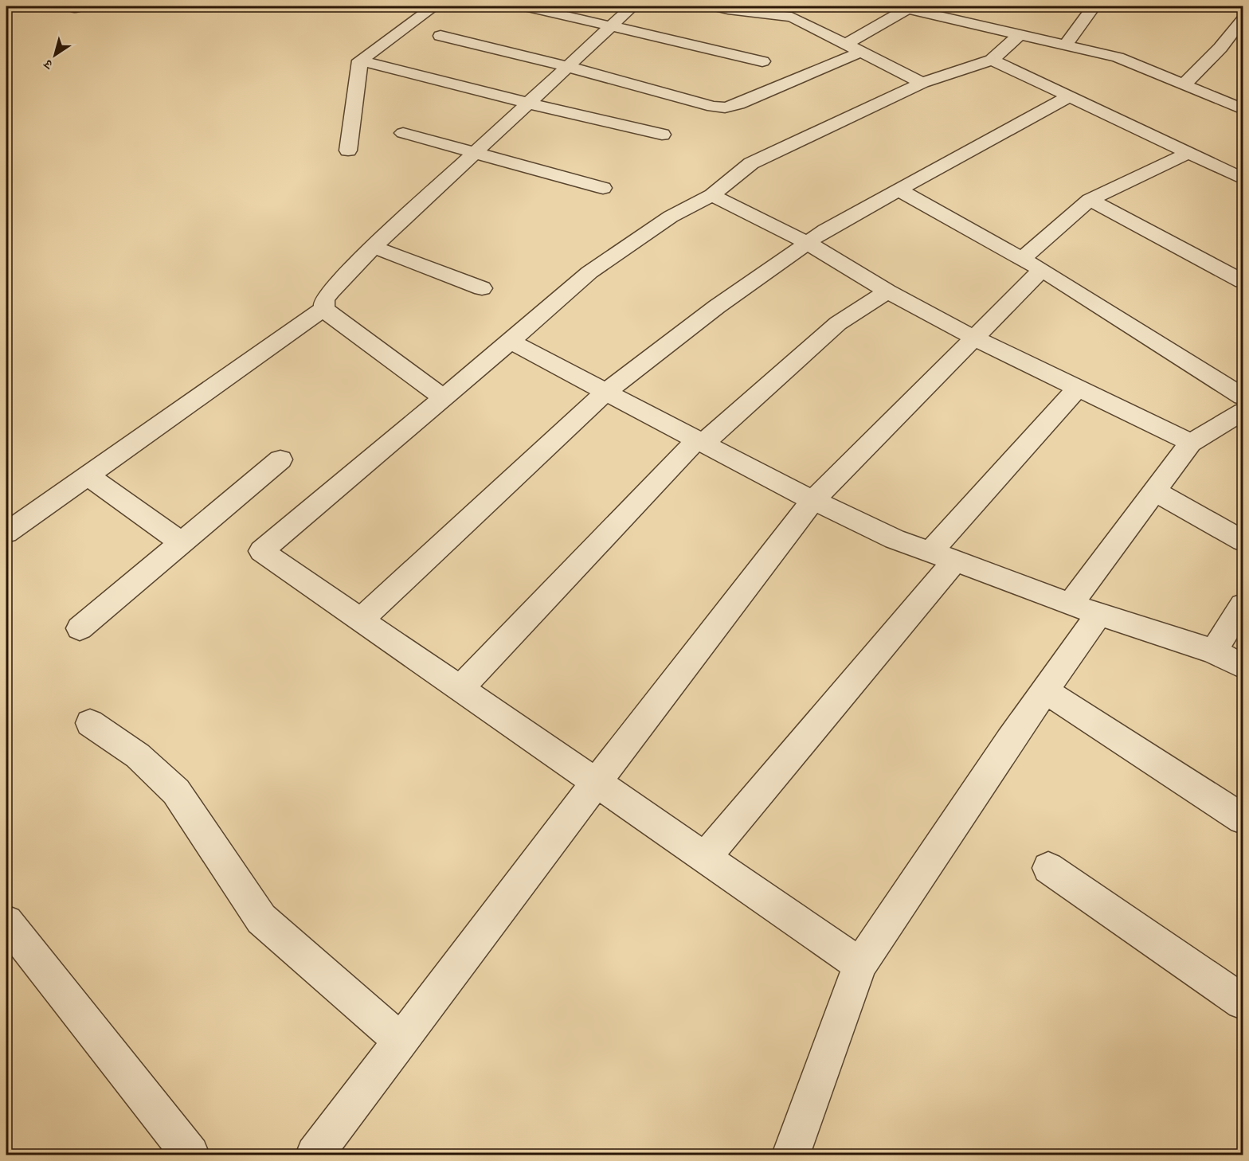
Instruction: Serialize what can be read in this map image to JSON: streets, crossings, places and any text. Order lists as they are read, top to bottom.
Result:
{
  "north": "bottom left"
}
